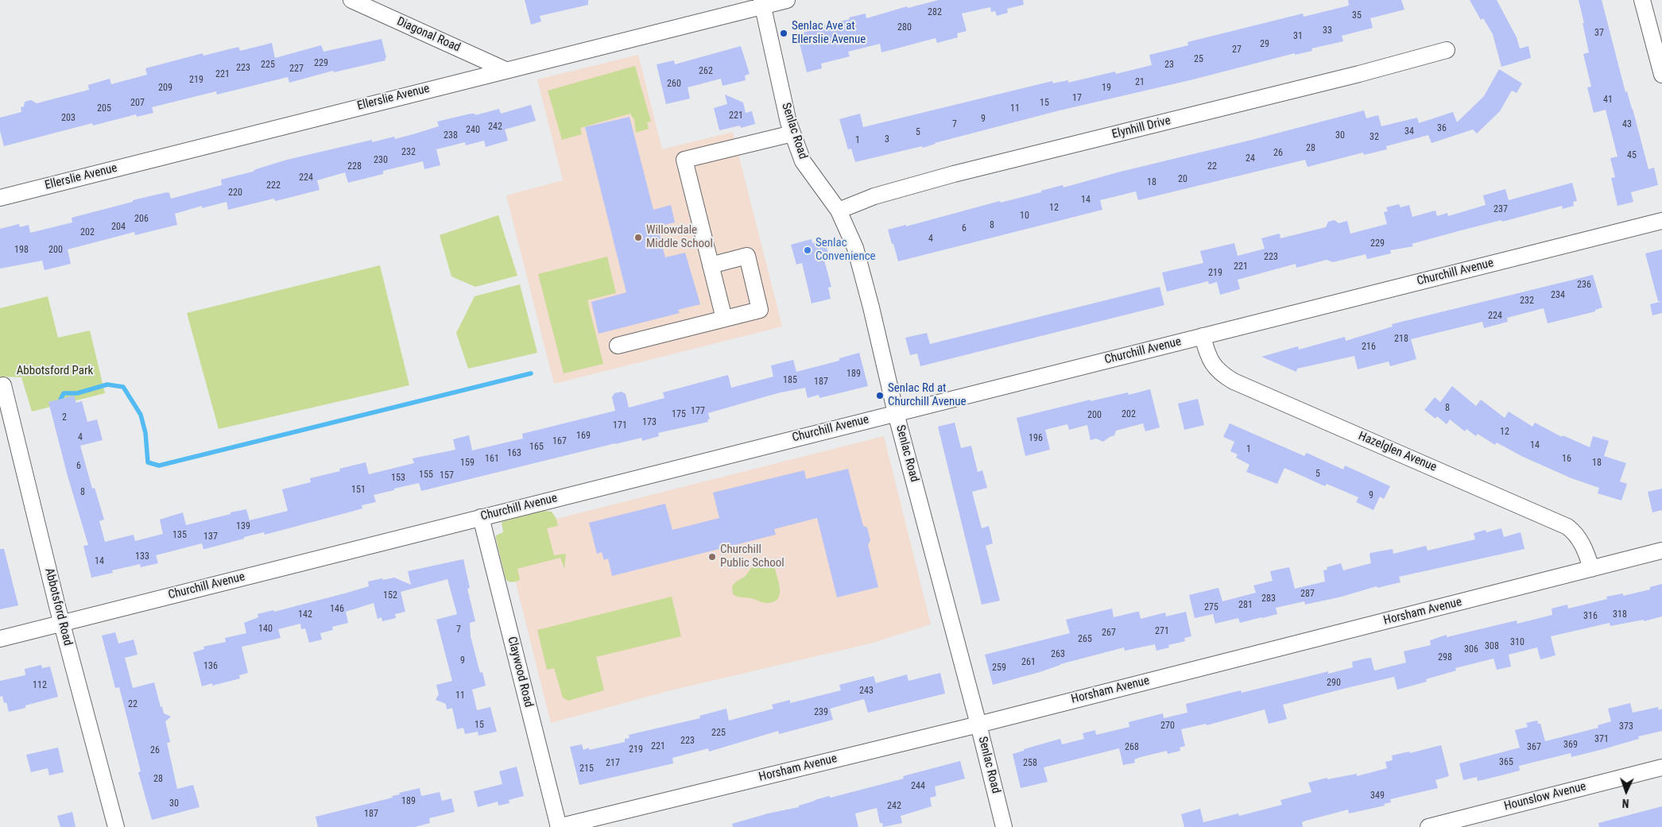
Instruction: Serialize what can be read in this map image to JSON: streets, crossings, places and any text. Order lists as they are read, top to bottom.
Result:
{
  "streets": {
    "street": [
      "Diagonal Road",
      "Ellerslie Avenue",
      "Elynhill Drive",
      "Senlac Road",
      "Churchill Avenue",
      "Hazelglen Avenue",
      "Abbotsford Road",
      "Horsham Avenue",
      "Claywood Road",
      "Hounslow Avenue"
    ]
  },
  "crossings": [
    ["Diagonal Road", "Ellerslie Avenue"],
    ["Ellerslie Avenue", "Senlac Road"],
    ["Elynhill Drive", "Senlac Road"],
    ["Senlac Road", "Churchill Avenue"],
    ["Senlac Road", "Horsham Avenue"],
    ["Churchill Avenue", "Hazelglen Avenue"],
    ["Churchill Avenue", "Abbotsford Road"],
    ["Churchill Avenue", "Claywood Road"],
    ["Hazelglen Avenue", "Horsham Avenue"],
    ["Horsham Avenue", "Claywood Road"]
  ],
  "parks": ["Abbotsford Park"],
  "places": [
    "Senlac Ave at Ellerslie Avenue",
    "Willowdale Middle School",
    "Senlac Convenience",
    "Senlac Rd at Churchill Avenue",
    "Churchill Public School"
  ],
  "house_numbers": [
    "282",
    "35",
    "280",
    "33",
    "37",
    "31",
    "29",
    "27",
    "25",
    "229",
    "225",
    "23",
    "223",
    "227",
    "262",
    "221",
    "219",
    "21",
    "260",
    "209",
    "19",
    "17",
    "41",
    "207",
    "15",
    "205",
    "11",
    "221",
    "203",
    "9",
    "7",
    "43",
    "242",
    "36",
    "240",
    "34",
    "5",
    "238",
    "30",
    "32",
    "3",
    "1",
    "28",
    "232",
    "26",
    "45",
    "24",
    "230",
    "228",
    "22",
    "224",
    "20",
    "18",
    "222",
    "220",
    "14",
    "12",
    "237",
    "10",
    "206",
    "8",
    "204",
    "6",
    "202",
    "4",
    "229",
    "198",
    "200",
    "223",
    "221",
    "219",
    "236",
    "234",
    "232",
    "224",
    "218",
    "216",
    "189",
    "185",
    "187",
    "8",
    "177",
    "175",
    "202",
    "200",
    "2",
    "173",
    "171",
    "12",
    "169",
    "4",
    "196",
    "167",
    "14",
    "165",
    "1",
    "163",
    "161",
    "16",
    "159",
    "18",
    "6",
    "5",
    "155",
    "157",
    "153",
    "151",
    "8",
    "9",
    "139",
    "135",
    "137",
    "133",
    "14",
    "287",
    "152",
    "283",
    "281",
    "275",
    "146",
    "142",
    "318",
    "316",
    "140",
    "7",
    "271",
    "267",
    "265",
    "310",
    "308",
    "306",
    "263",
    "298",
    "9",
    "261",
    "136",
    "259",
    "290",
    "112",
    "243",
    "11",
    "22",
    "239",
    "15",
    "270",
    "373",
    "225",
    "371",
    "223",
    "369",
    "221",
    "268",
    "367",
    "219",
    "26",
    "365",
    "217",
    "258",
    "215",
    "28",
    "244",
    "349",
    "189",
    "30",
    "242",
    "187"
  ],
  "north": "bottom"
}
